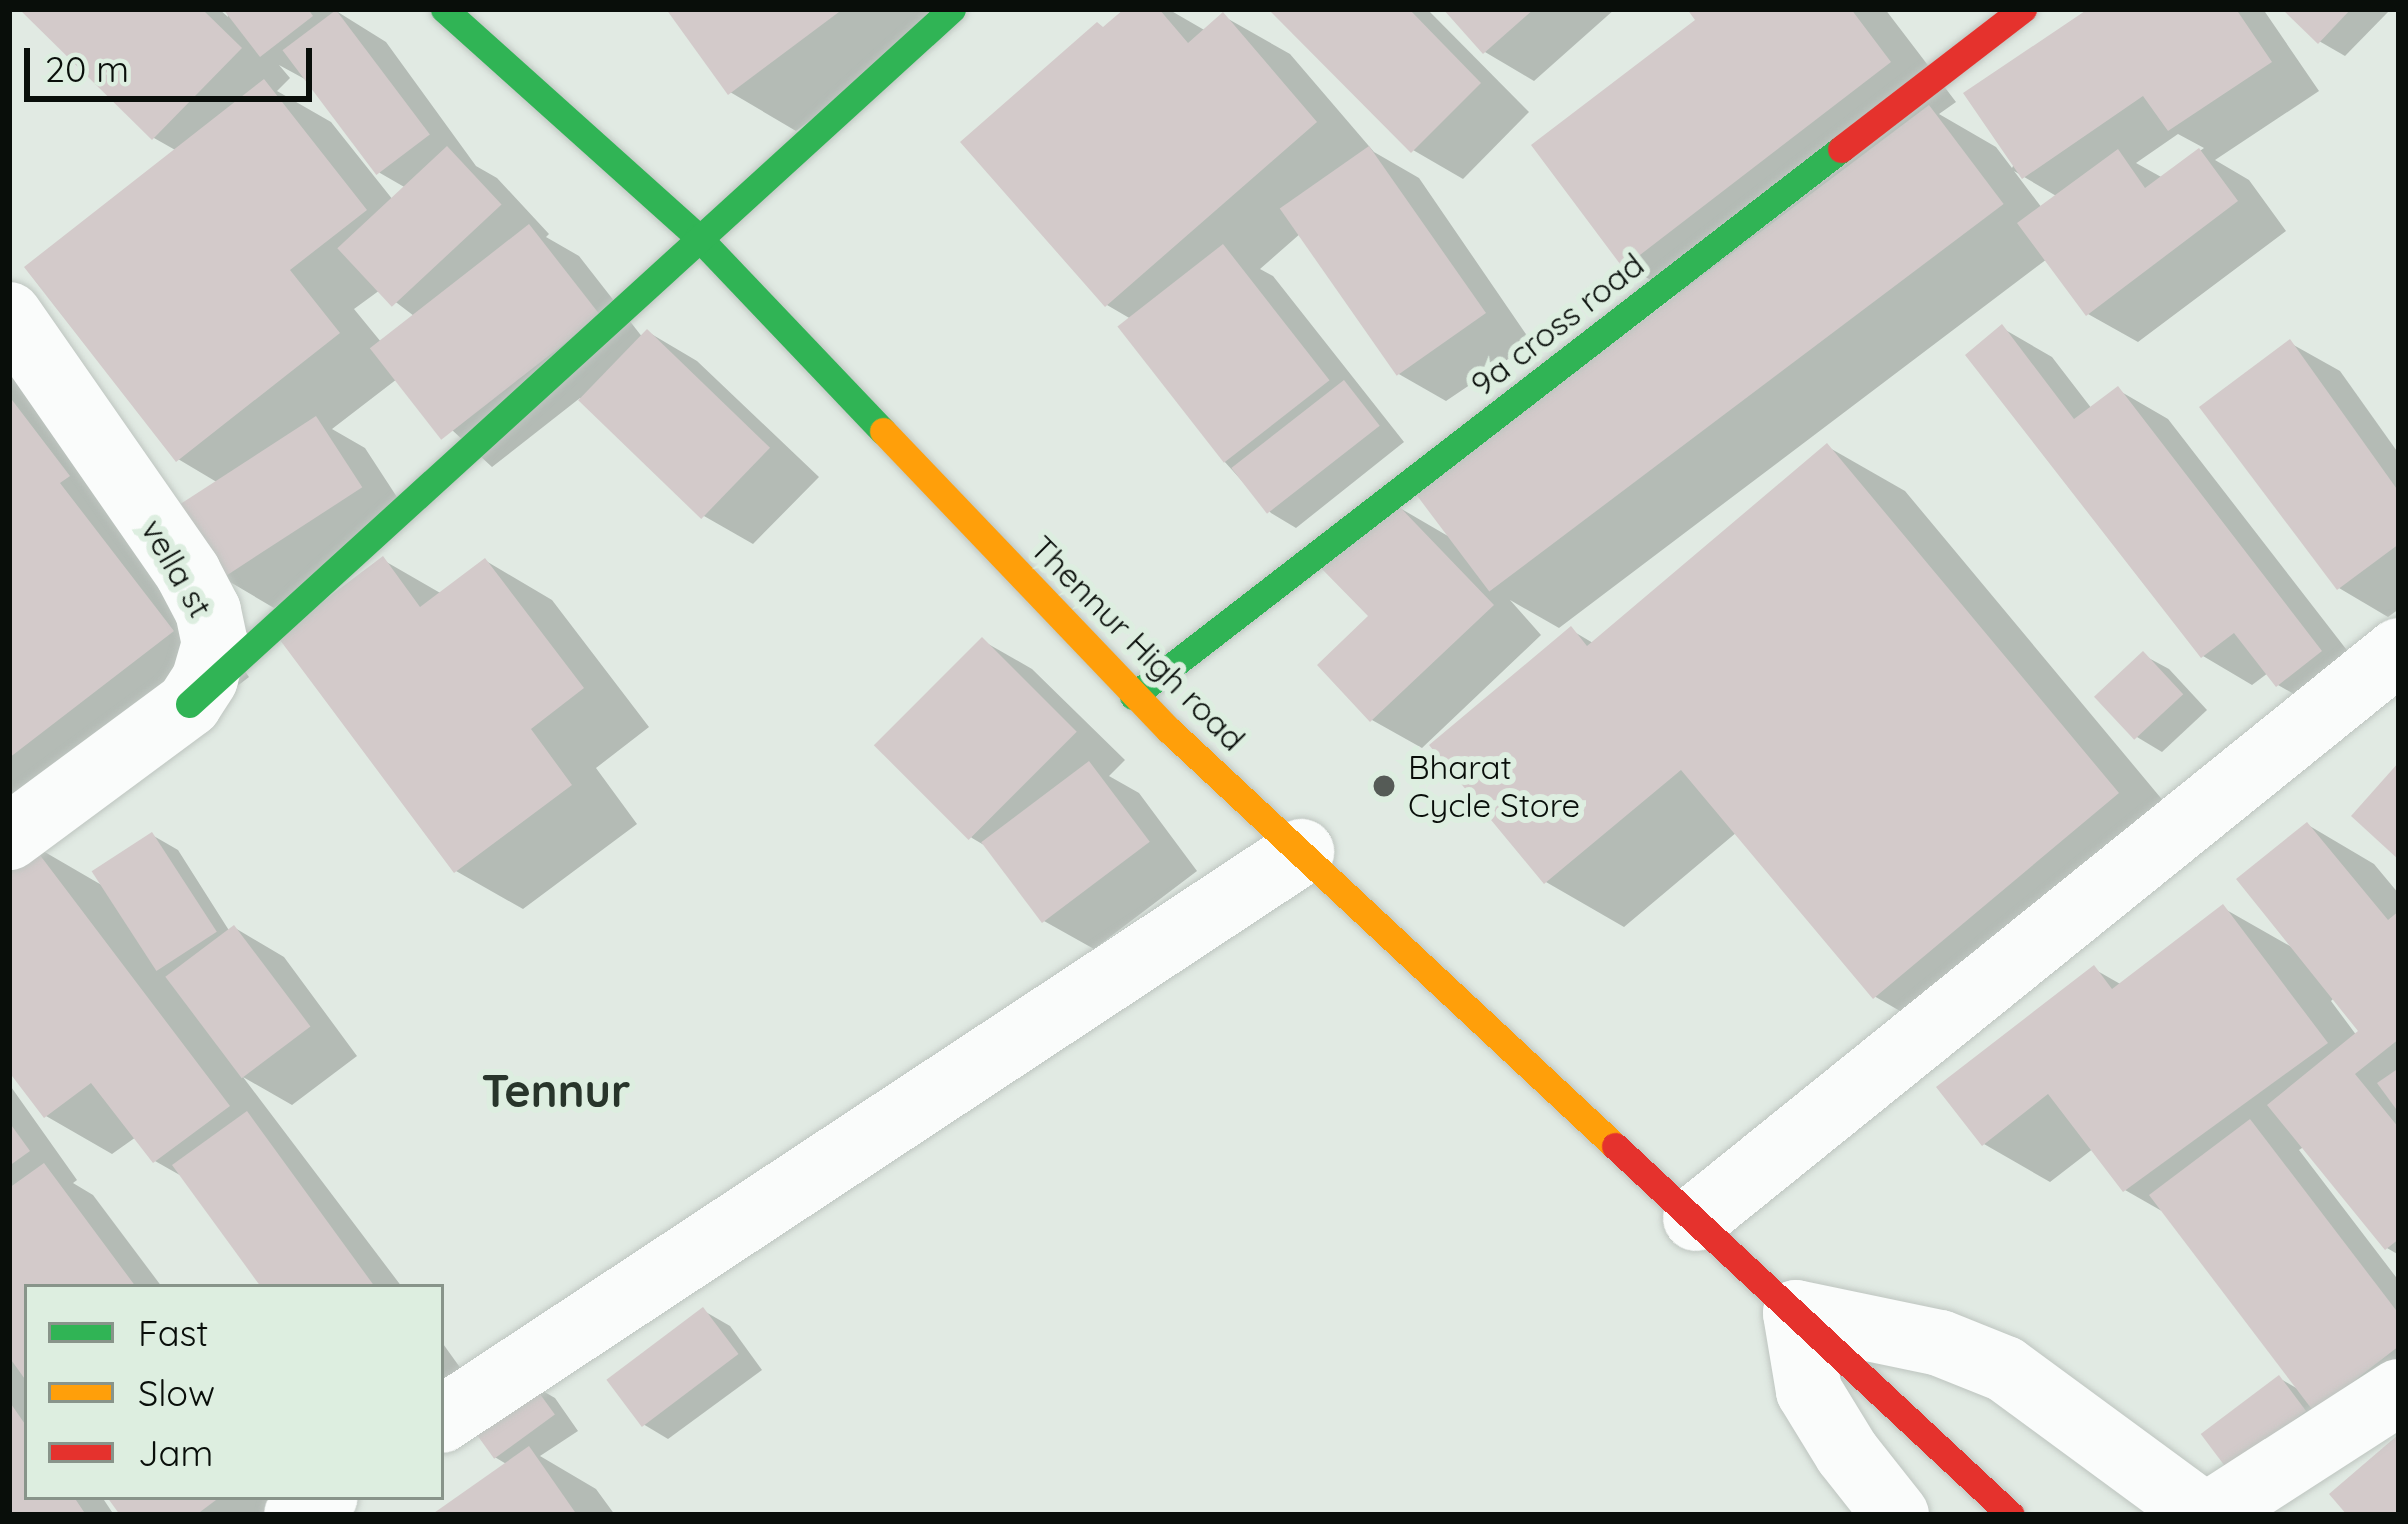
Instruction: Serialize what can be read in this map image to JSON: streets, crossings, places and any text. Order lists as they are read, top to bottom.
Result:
{
  "streets": {
    "main road": ["9a cross road", "Thennur High road"],
    "street": ["vella st"]
  },
  "crossings": [
    ["9a cross road", "Thennur High road"]
  ],
  "districts": ["Tennur"],
  "places": ["Bharat Cycle Store"],
  "legend": ["Fast", "Slow", "Jam"],
  "scale_bar": "20 m"
}
